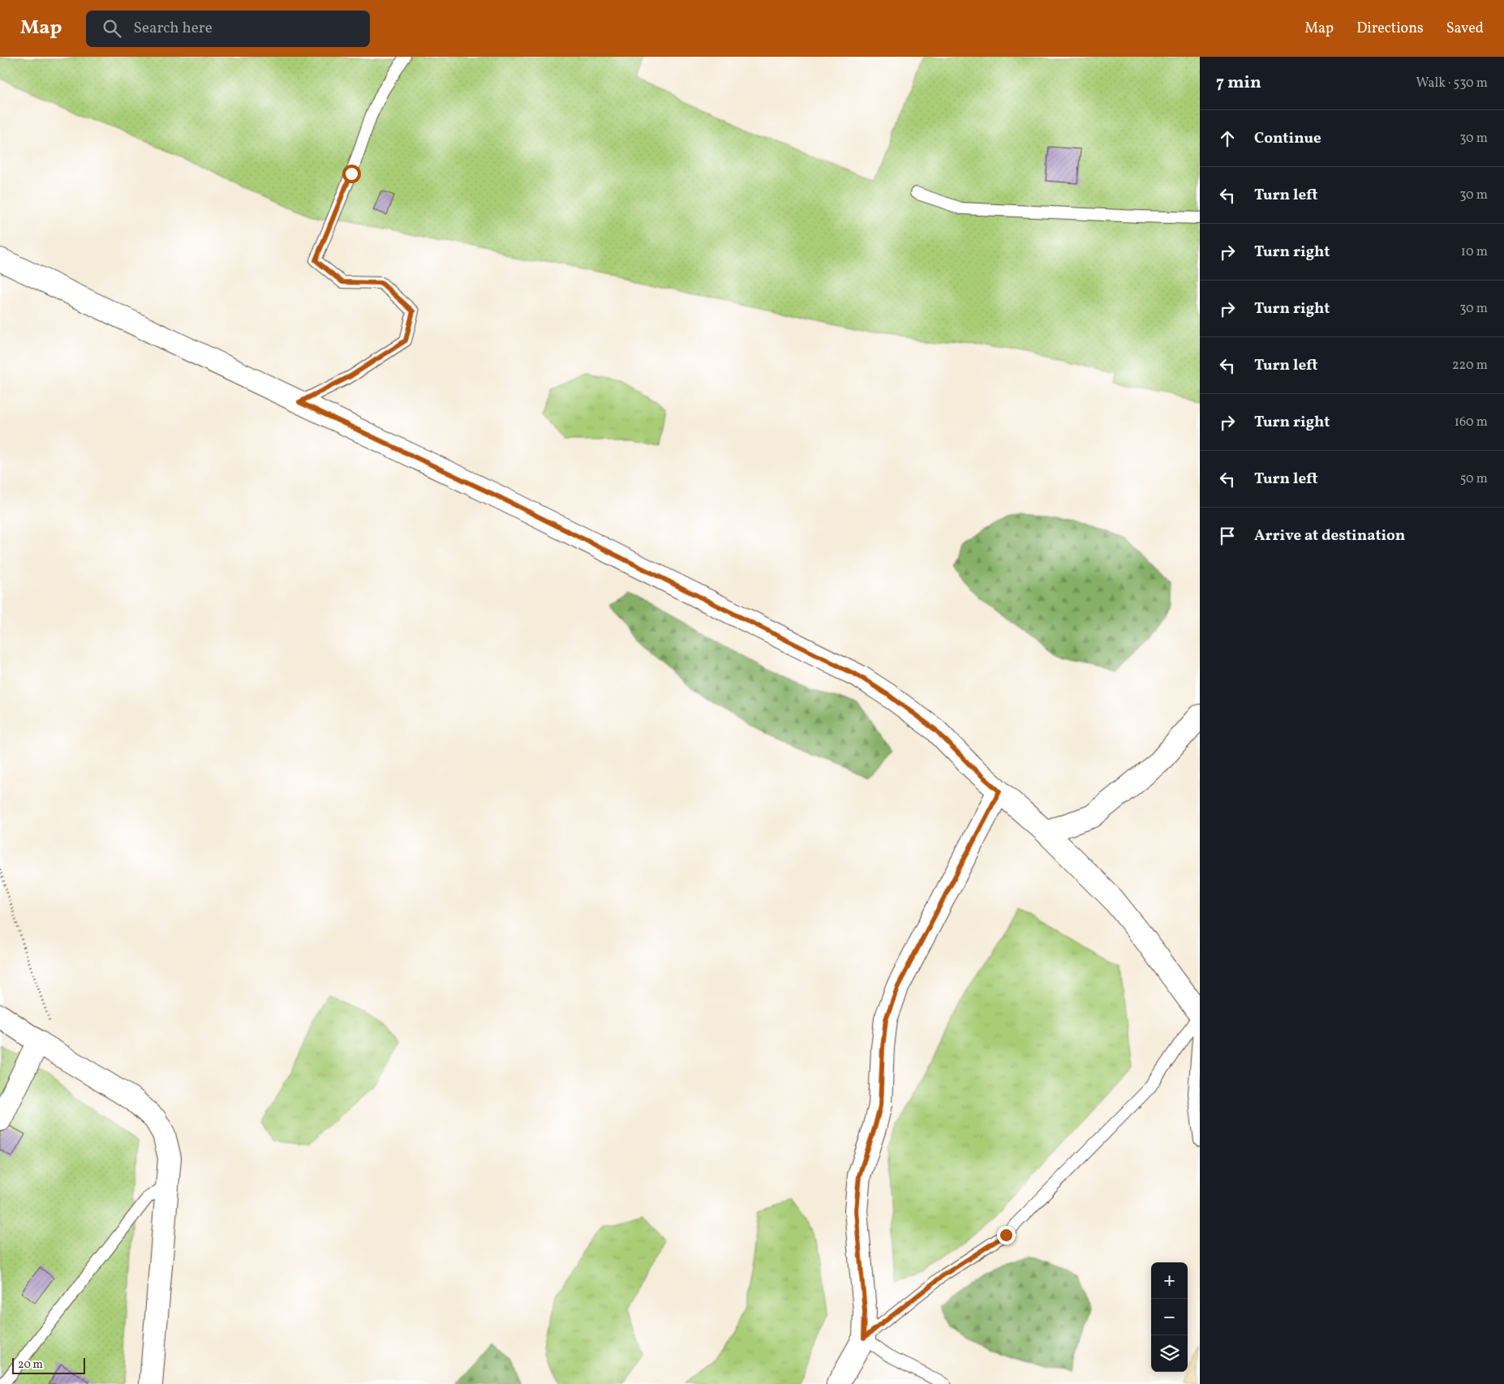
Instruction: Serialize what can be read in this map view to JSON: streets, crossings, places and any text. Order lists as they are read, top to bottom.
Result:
{
  "scale_bar": "20 m",
  "page": {
    "header": "Map",
    "search": "Search here",
    "nav": ["Map", "Directions", "Saved"],
    "heading": ["7 min", "Walk · 530 m"],
    "list": [
      ["Continue", "30 m"],
      ["Turn left", "30 m"],
      ["Turn right", "10 m"],
      ["Turn right", "30 m"],
      ["Turn left", "220 m"],
      ["Turn right", "160 m"],
      ["Turn left", "50 m"],
      "Arrive at destination"
    ],
    "map_buttons": ["+", "−"],
    "scale": "20 m"
  }
}
